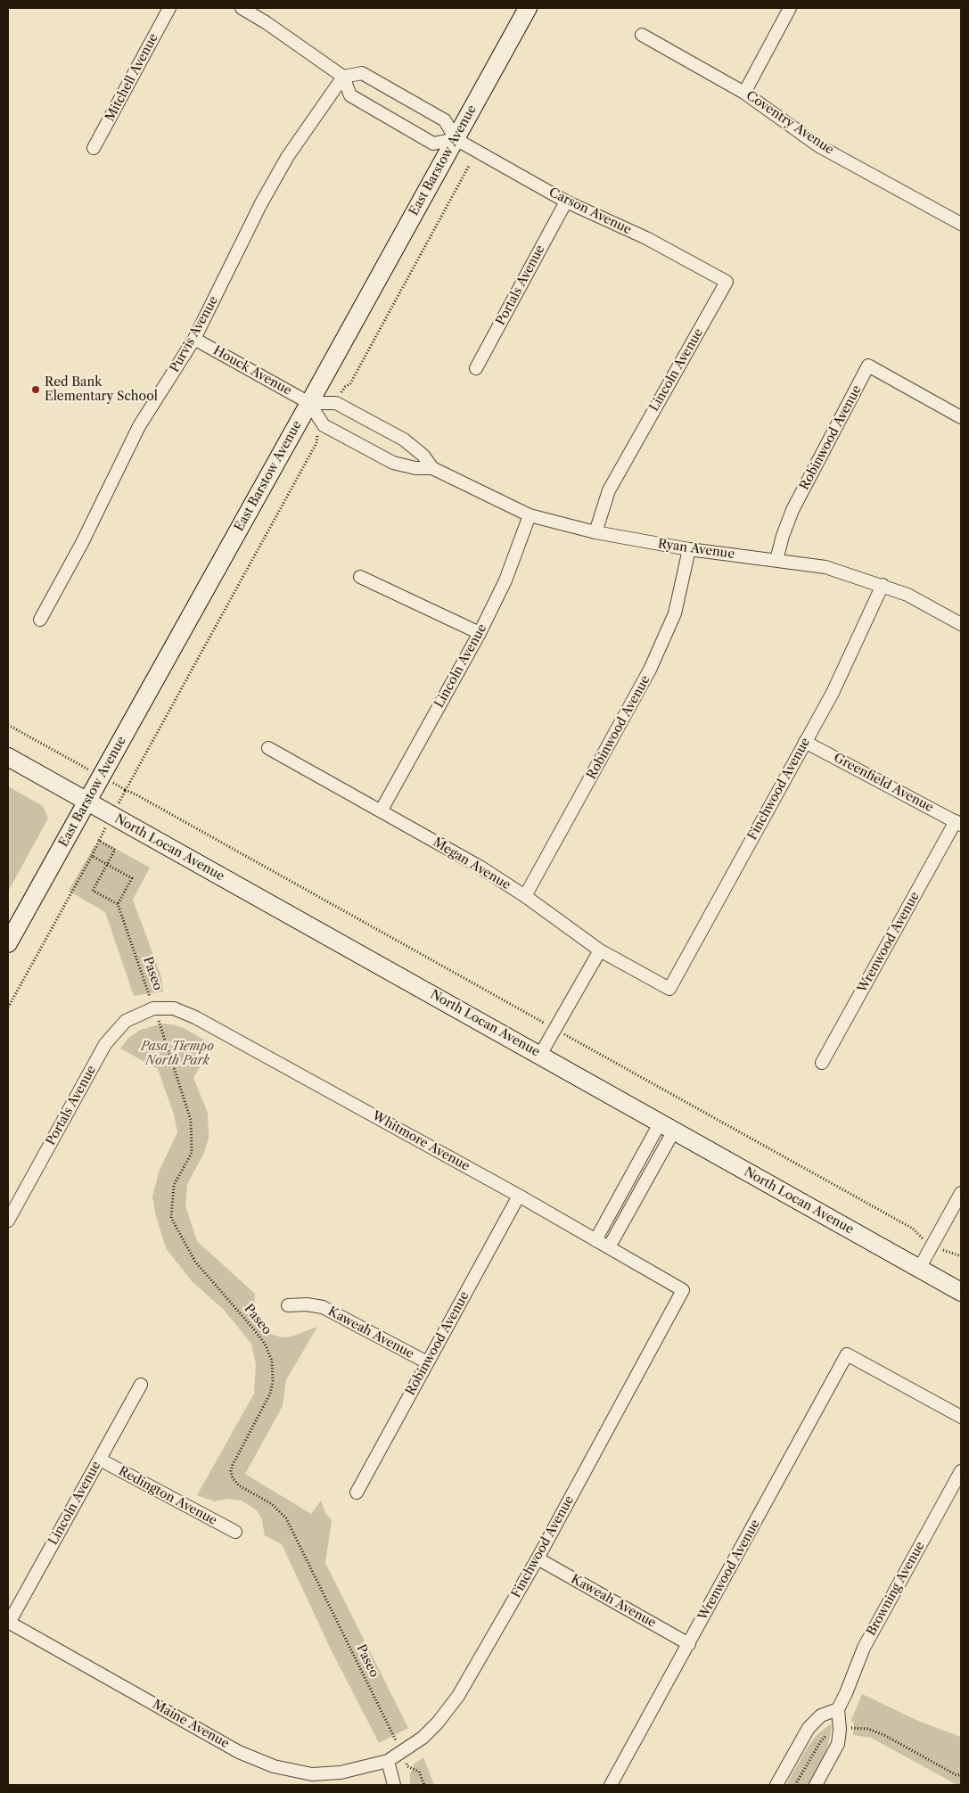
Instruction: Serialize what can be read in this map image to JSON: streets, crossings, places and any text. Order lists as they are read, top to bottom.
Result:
{
  "streets": {
    "street": [
      "Mitchell Avenue",
      "Coventry Avenue",
      "East Barstow Avenue",
      "Carson Avenue",
      "Portals Avenue",
      "Purvis Avenue",
      "Lincoln Avenue",
      "Houck Avenue",
      "Robinwood Avenue",
      "Ryan Avenue",
      "Greenfield Avenue",
      "Finchwood Avenue",
      "North Locan Avenue",
      "Megan Avenue",
      "Wrenwood Avenue",
      "Whitmore Avenue",
      "Kaweah Avenue",
      "Redington Avenue",
      "Browning Avenue",
      "Maine Avenue"
    ],
    "path": ["Paseo"]
  },
  "crossings": [
    ["East Barstow Avenue", "Carson Avenue"],
    ["East Barstow Avenue", "Houck Avenue"],
    ["East Barstow Avenue", "Ryan Avenue"],
    ["East Barstow Avenue", "North Locan Avenue"],
    ["Carson Avenue", "Portals Avenue"],
    ["Carson Avenue", "Purvis Avenue"],
    ["Carson Avenue", "Lincoln Avenue"],
    ["Portals Avenue", "Paseo"],
    ["Portals Avenue", "Whitmore Avenue"],
    ["Purvis Avenue", "Houck Avenue"],
    ["Lincoln Avenue", "Ryan Avenue"],
    ["Lincoln Avenue", "Megan Avenue"],
    ["Lincoln Avenue", "Redington Avenue"],
    ["Lincoln Avenue", "Maine Avenue"],
    ["Houck Avenue", "Ryan Avenue"],
    ["Robinwood Avenue", "Ryan Avenue"],
    ["Robinwood Avenue", "Megan Avenue"],
    ["Robinwood Avenue", "Whitmore Avenue"],
    ["Robinwood Avenue", "Kaweah Avenue"],
    ["Ryan Avenue", "Finchwood Avenue"],
    ["Greenfield Avenue", "Finchwood Avenue"],
    ["Greenfield Avenue", "Wrenwood Avenue"],
    ["Finchwood Avenue", "Megan Avenue"],
    ["Finchwood Avenue", "Paseo"],
    ["Finchwood Avenue", "Whitmore Avenue"],
    ["Finchwood Avenue", "Kaweah Avenue"],
    ["Finchwood Avenue", "Maine Avenue"],
    ["Wrenwood Avenue", "Kaweah Avenue"],
    ["Paseo", "Whitmore Avenue"]
  ],
  "parks": ["Pasa Tiempo North Park"],
  "places": ["Red Bank Elementary School"]
}
